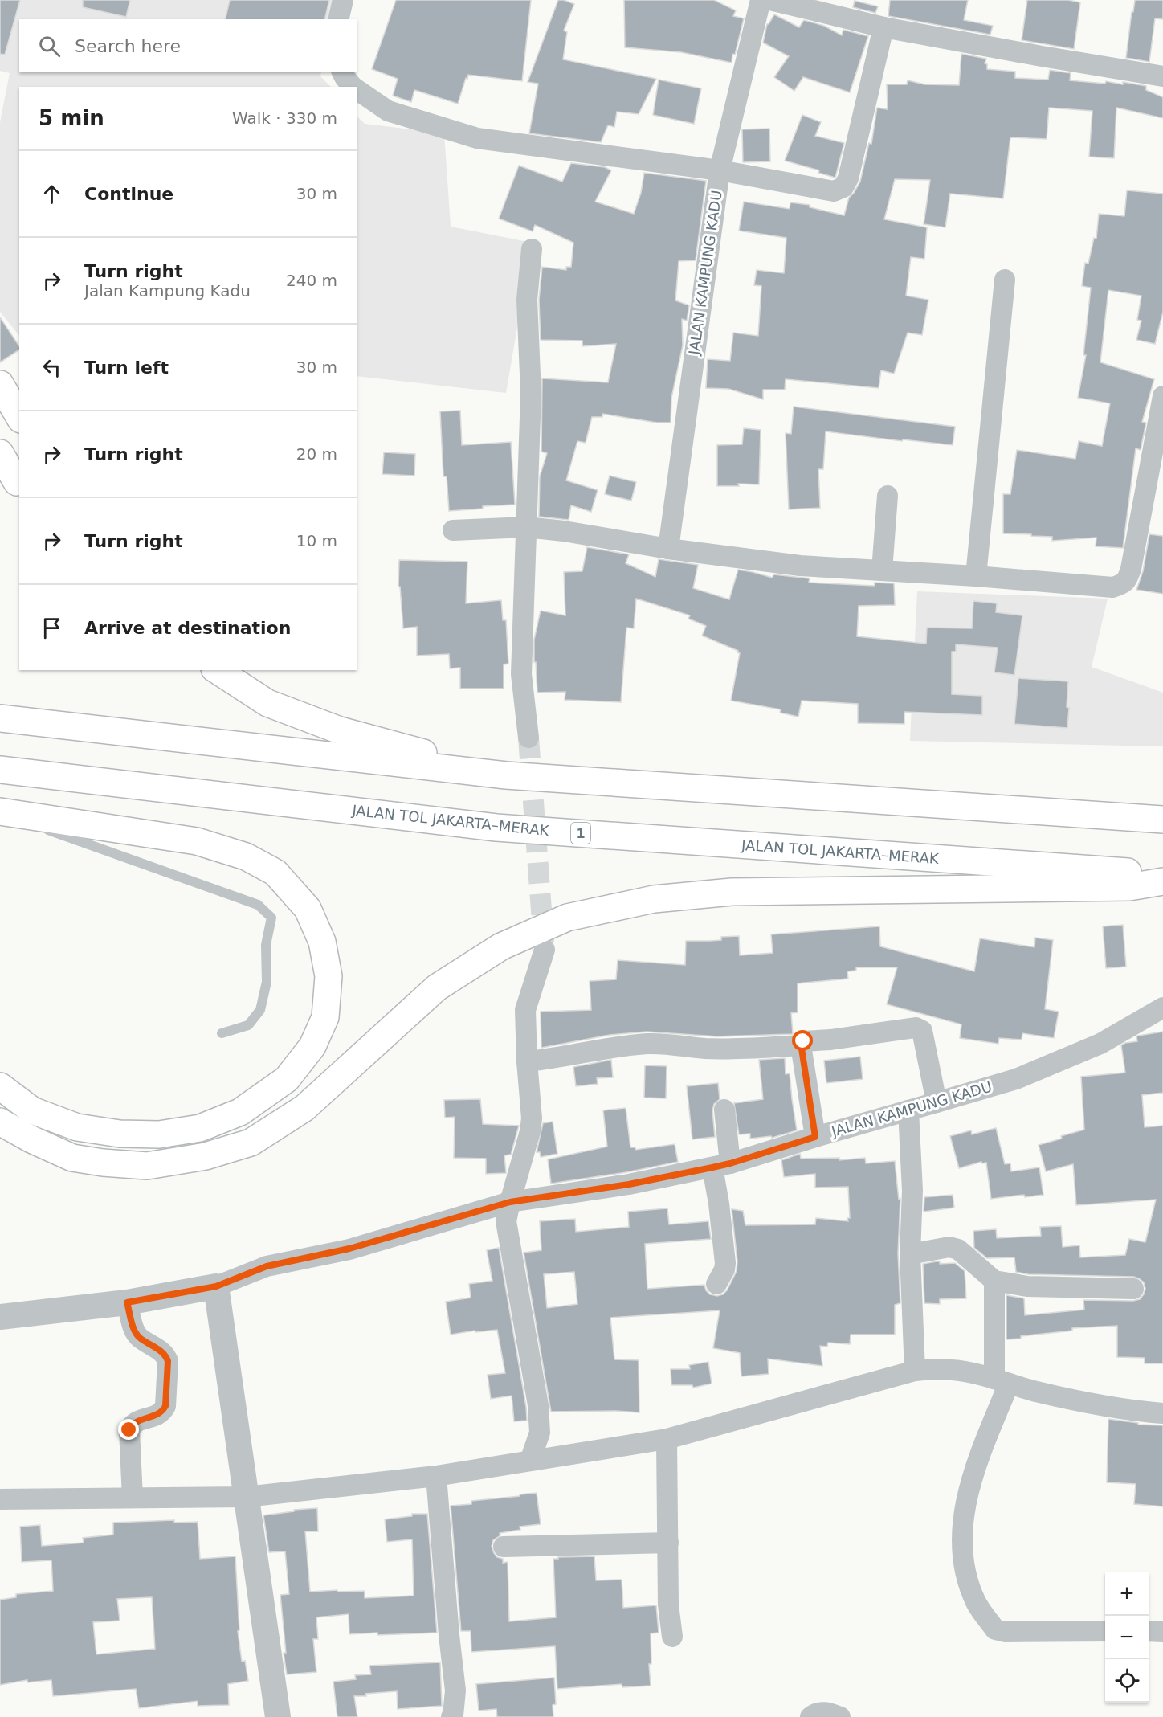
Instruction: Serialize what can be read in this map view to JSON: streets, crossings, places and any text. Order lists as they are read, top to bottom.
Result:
{
  "streets": {
    "highway": ["JALAN TOL JAKARTA–MERAK", "1"],
    "street": ["JALAN KAMPUNG KADU"]
  },
  "page": {
    "search": "Search here",
    "heading": ["5 min", "Walk · 330 m"],
    "list": [
      ["Continue", "30 m"],
      ["Turn right", "Jalan Kampung Kadu", "240 m"],
      ["Turn left", "30 m"],
      ["Turn right", "20 m"],
      ["Turn right", "10 m"],
      "Arrive at destination"
    ],
    "map_buttons": ["+", "−"]
  }
}
